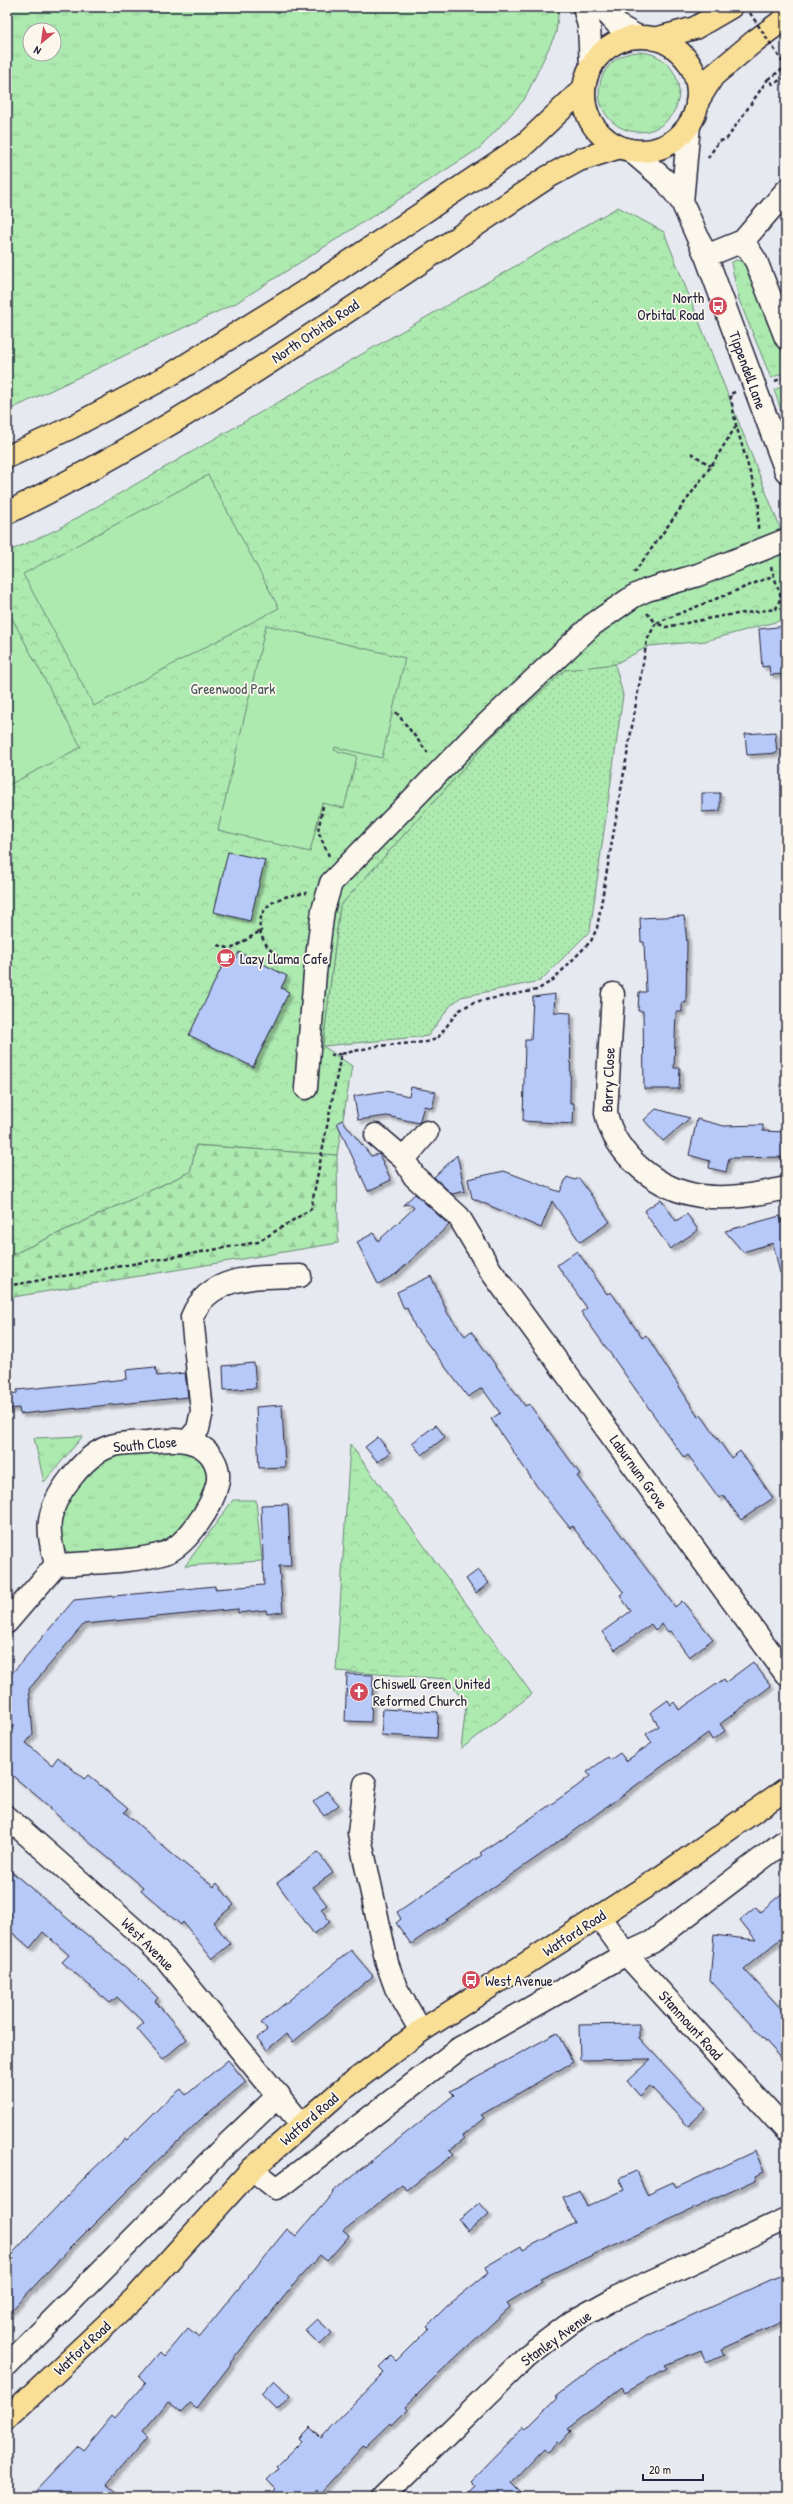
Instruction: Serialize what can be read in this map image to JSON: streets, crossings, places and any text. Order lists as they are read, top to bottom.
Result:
{
  "streets": {
    "main road": ["North Orbital Road", "Watford Road"],
    "street": [
      "Tippendell Lane",
      "Barry Close",
      "South Close",
      "Laburnum Grove",
      "West Avenue",
      "Stanmount Road",
      "Stanley Avenue"
    ]
  },
  "crossings": [
    ["North Orbital Road", "Tippendell Lane"],
    ["Watford Road", "West Avenue"],
    ["Watford Road", "Stanmount Road"]
  ],
  "parks": ["Greenwood Park"],
  "places": {
    "bus stop": ["North Orbital Road", "West Avenue"],
    "cafe": ["Lazy Llama Cafe"],
    "church": ["Chiswell Green United Reformed Church"]
  },
  "scale_bar": "20 m",
  "north": "bottom left"
}
